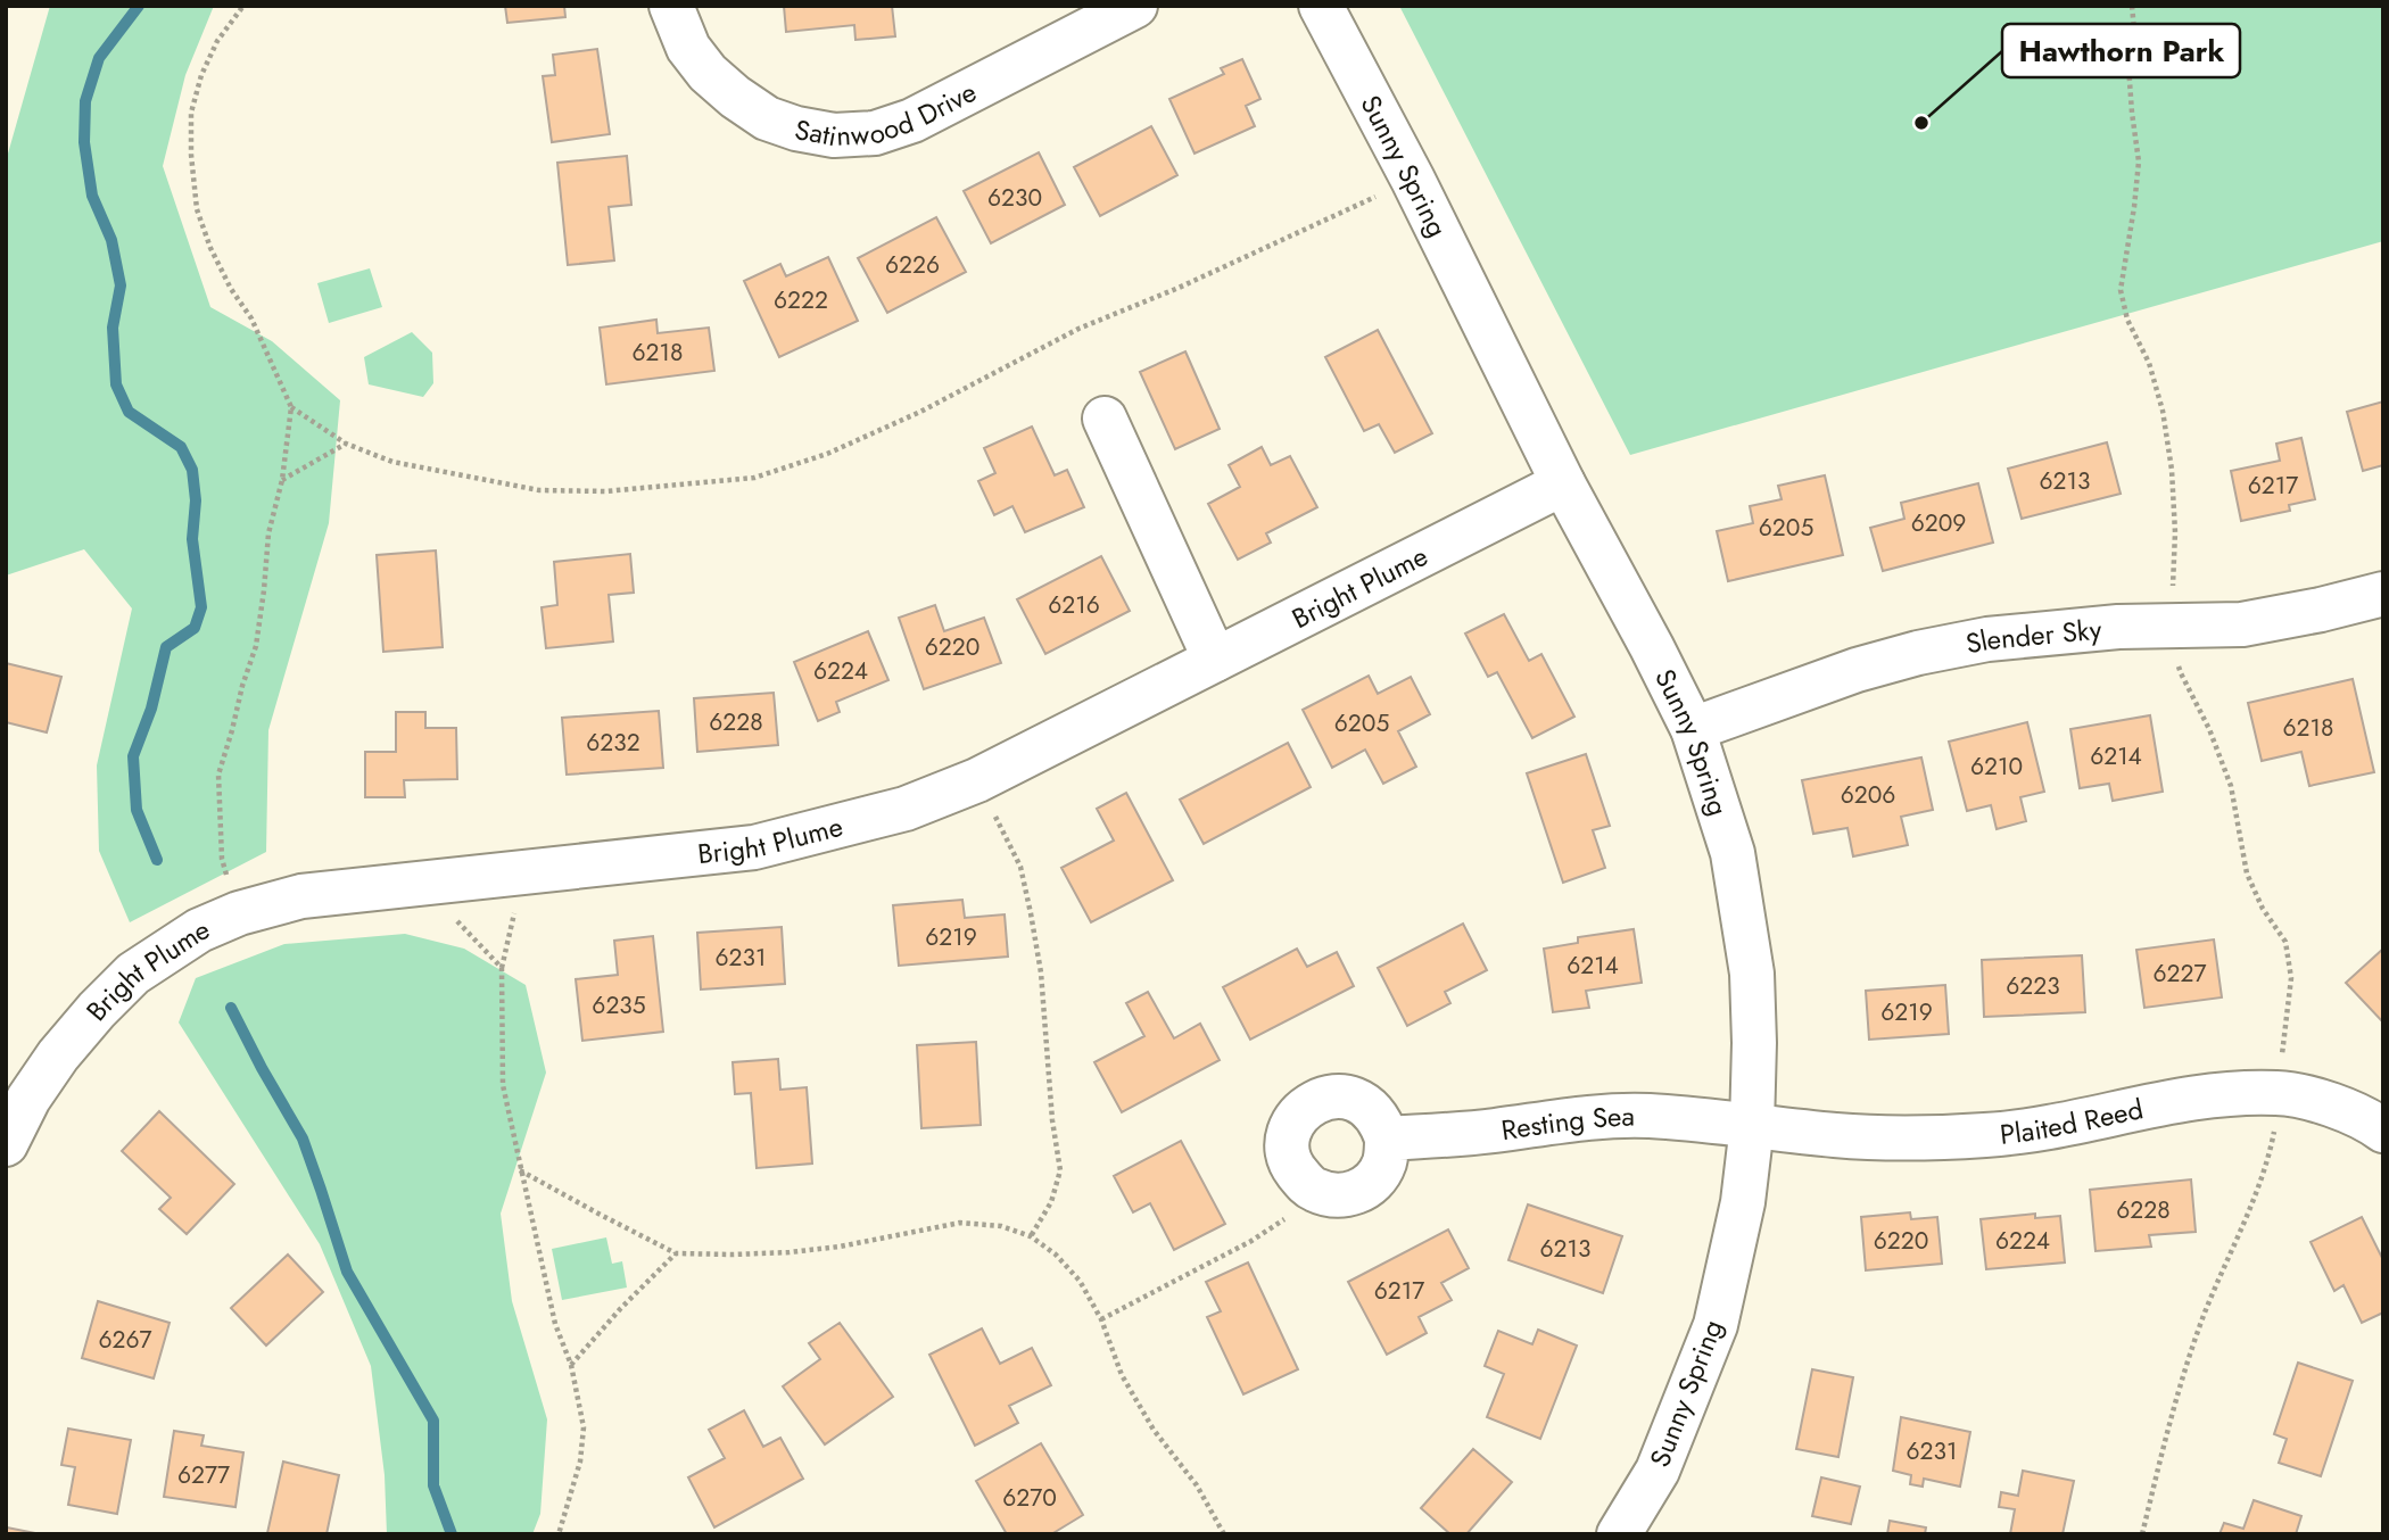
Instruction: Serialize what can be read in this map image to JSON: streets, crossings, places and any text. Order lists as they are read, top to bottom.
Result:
{
  "streets": {
    "street": [
      "Satinwood Drive",
      "Sunny Spring",
      "Bright Plume",
      "Slender Sky",
      "Plaited Reed",
      "Resting Sea"
    ]
  },
  "crossings": [
    ["Sunny Spring", "Bright Plume"],
    ["Sunny Spring", "Slender Sky"],
    ["Sunny Spring", "Plaited Reed"],
    ["Sunny Spring", "Resting Sea"],
    ["Plaited Reed", "Resting Sea"]
  ],
  "places": ["Hawthorn Park"],
  "house_numbers": [
    "6230",
    "6226",
    "6222",
    "6218",
    "6213",
    "6217",
    "6209",
    "6205",
    "6216",
    "6220",
    "6224",
    "6228",
    "6205",
    "6218",
    "6232",
    "6214",
    "6210",
    "6206",
    "6219",
    "6231",
    "6214",
    "6227",
    "6223",
    "6235",
    "6219",
    "6228",
    "6220",
    "6224",
    "6213",
    "6217",
    "6267",
    "6231",
    "6277",
    "6270"
  ]
}
